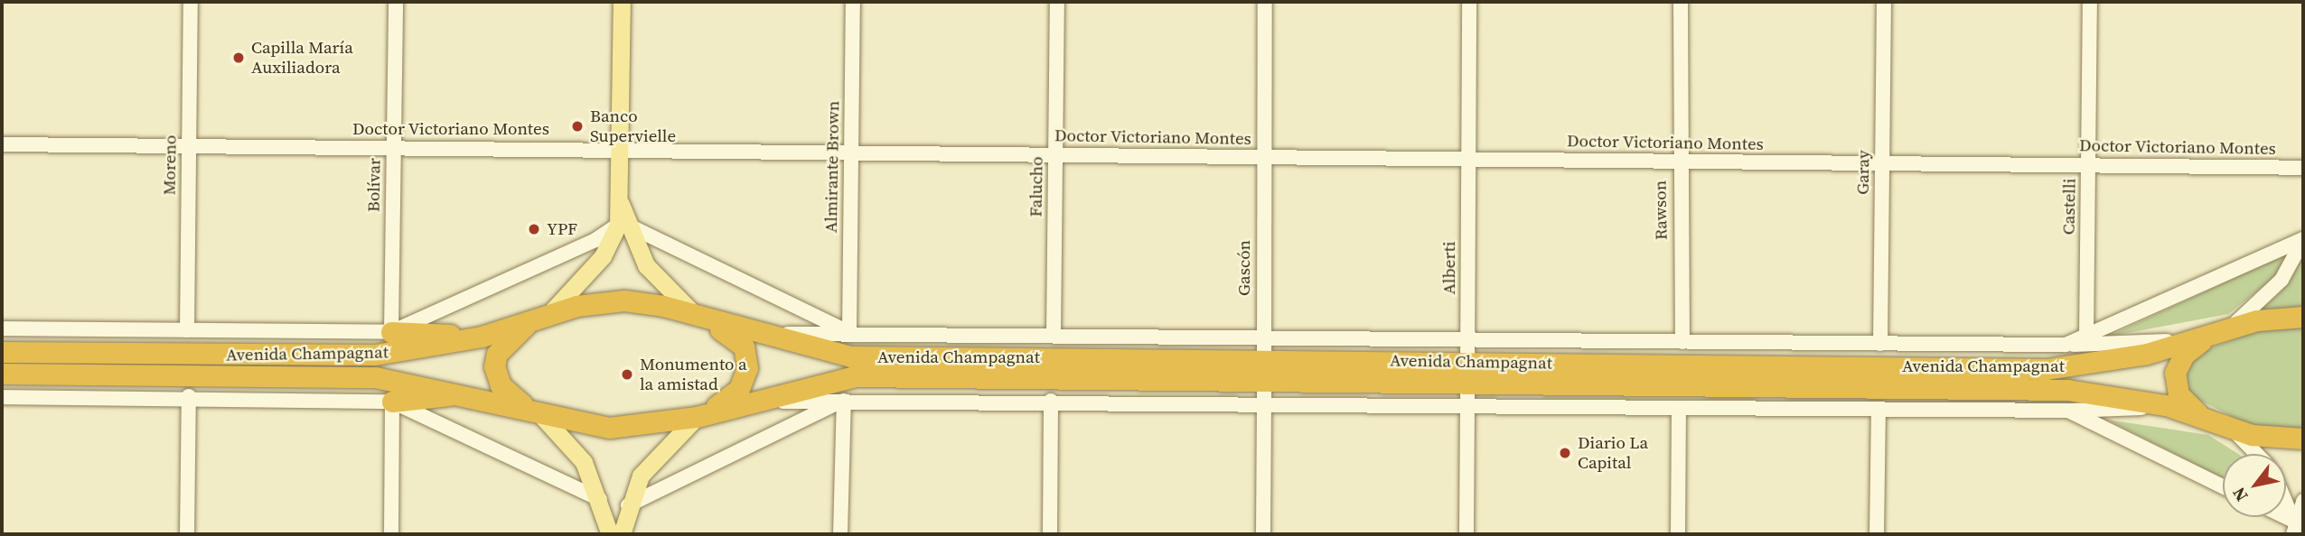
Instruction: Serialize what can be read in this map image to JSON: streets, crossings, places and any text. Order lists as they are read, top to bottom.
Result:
{
  "streets": {
    "highway": ["Avenida Champagnat"],
    "street": [
      "Doctor Victoriano Montes",
      "Moreno",
      "Almirante Brown",
      "Garay",
      "Bolívar",
      "Falucho",
      "Castelli",
      "Rawson",
      "Gascón",
      "Alberti"
    ]
  },
  "crossings": [
    ["Doctor Victoriano Montes", "Moreno"],
    ["Doctor Victoriano Montes", "Almirante Brown"],
    ["Doctor Victoriano Montes", "Garay"],
    ["Doctor Victoriano Montes", "Bolívar"],
    ["Doctor Victoriano Montes", "Falucho"],
    ["Doctor Victoriano Montes", "Castelli"],
    ["Doctor Victoriano Montes", "Rawson"],
    ["Doctor Victoriano Montes", "Gascón"],
    ["Doctor Victoriano Montes", "Alberti"],
    ["Moreno", "Avenida Champagnat"],
    ["Almirante Brown", "Avenida Champagnat"],
    ["Garay", "Avenida Champagnat"],
    ["Bolívar", "Avenida Champagnat"],
    ["Falucho", "Avenida Champagnat"],
    ["Castelli", "Avenida Champagnat"],
    ["Rawson", "Avenida Champagnat"],
    ["Gascón", "Avenida Champagnat"],
    ["Alberti", "Avenida Champagnat"]
  ],
  "places": [
    "Capilla María Auxiliadora",
    "Banco Supervielle",
    "YPF",
    "Monumento a la amistad",
    "Diario La Capital"
  ],
  "north": "bottom left"
}
